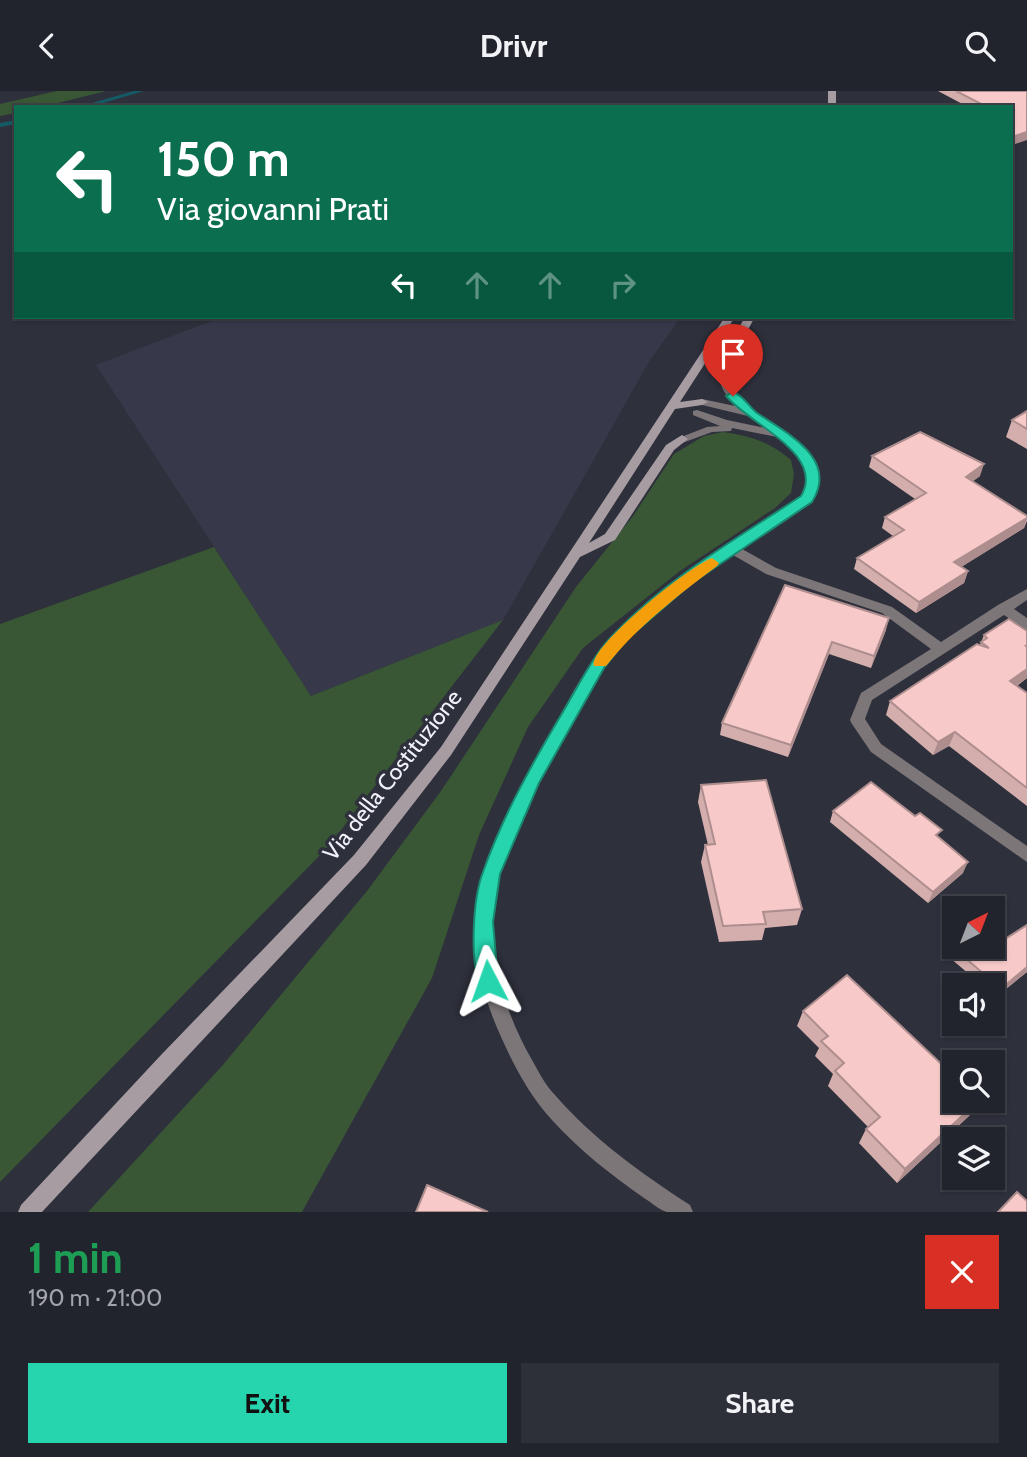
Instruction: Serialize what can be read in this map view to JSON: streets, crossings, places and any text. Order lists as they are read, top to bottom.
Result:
{
  "streets": {
    "main road": ["Via della Costituzione"]
  },
  "north": "top right",
  "page": {
    "header": "Drivr",
    "turn": ["150 m", "Via giovanni Prati"],
    "heading": ["1 min", "190 m · 21:00"],
    "buttons": ["Exit", "Share"]
  }
}
